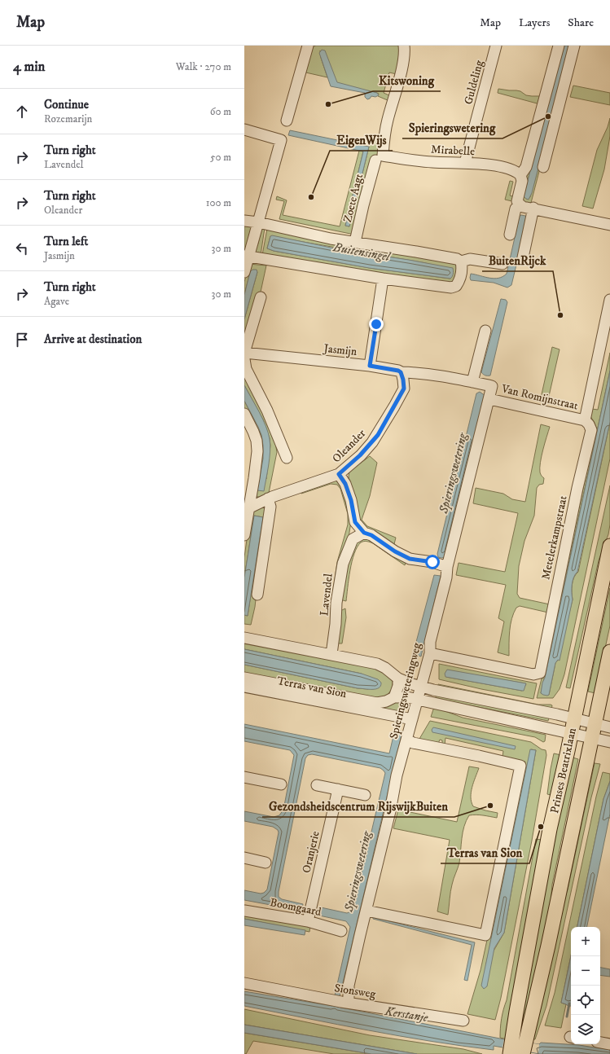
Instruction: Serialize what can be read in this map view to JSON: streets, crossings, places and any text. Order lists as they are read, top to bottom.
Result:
{
  "streets": {
    "main road": ["Prinses Beatrixlaan"],
    "street": [
      "Guldeling",
      "Mirabelle",
      "Zoete Aagt",
      "Jasmijn",
      "Van Romijnstraat",
      "Oleander",
      "Metelerkampstraat",
      "Lavendel",
      "Terras van Sion",
      "Spieringsweteringweg",
      "Oranjerie",
      "Boomgaard",
      "Sionsweg"
    ]
  },
  "crossings": [
    ["Guldeling", "Mirabelle"],
    ["Mirabelle", "Zoete Aagt"],
    ["Jasmijn", "Oleander"],
    ["Jasmijn", "Spieringsweteringweg"],
    ["Van Romijnstraat", "Metelerkampstraat"],
    ["Van Romijnstraat", "Spieringsweteringweg"],
    ["Oleander", "Lavendel"],
    ["Metelerkampstraat", "Spieringsweteringweg"],
    ["Terras van Sion", "Spieringsweteringweg"],
    ["Terras van Sion", "Prinses Beatrixlaan"],
    ["Spieringsweteringweg", "Sionsweg"],
    ["Oranjerie", "Boomgaard"]
  ],
  "water": ["Buitensingel", "Spieringswetering", "Kerstanje"],
  "places": [
    "Kitswoning",
    "Spieringswetering",
    "EigenWijs",
    "BuitenRijck",
    "Gezondsheidscentrum RijswijkBuiten",
    "Terras van Sion"
  ],
  "page": {
    "header": "Map",
    "nav": ["Map", "Layers", "Share"],
    "heading": ["4 min", "Walk · 270 m"],
    "list": [
      ["Continue", "Rozemarijn", "60 m"],
      ["Turn right", "Lavendel", "50 m"],
      ["Turn right", "Oleander", "100 m"],
      ["Turn left", "Jasmijn", "30 m"],
      ["Turn right", "Agave", "30 m"],
      "Arrive at destination"
    ],
    "map_buttons": ["+", "−"]
  }
}
